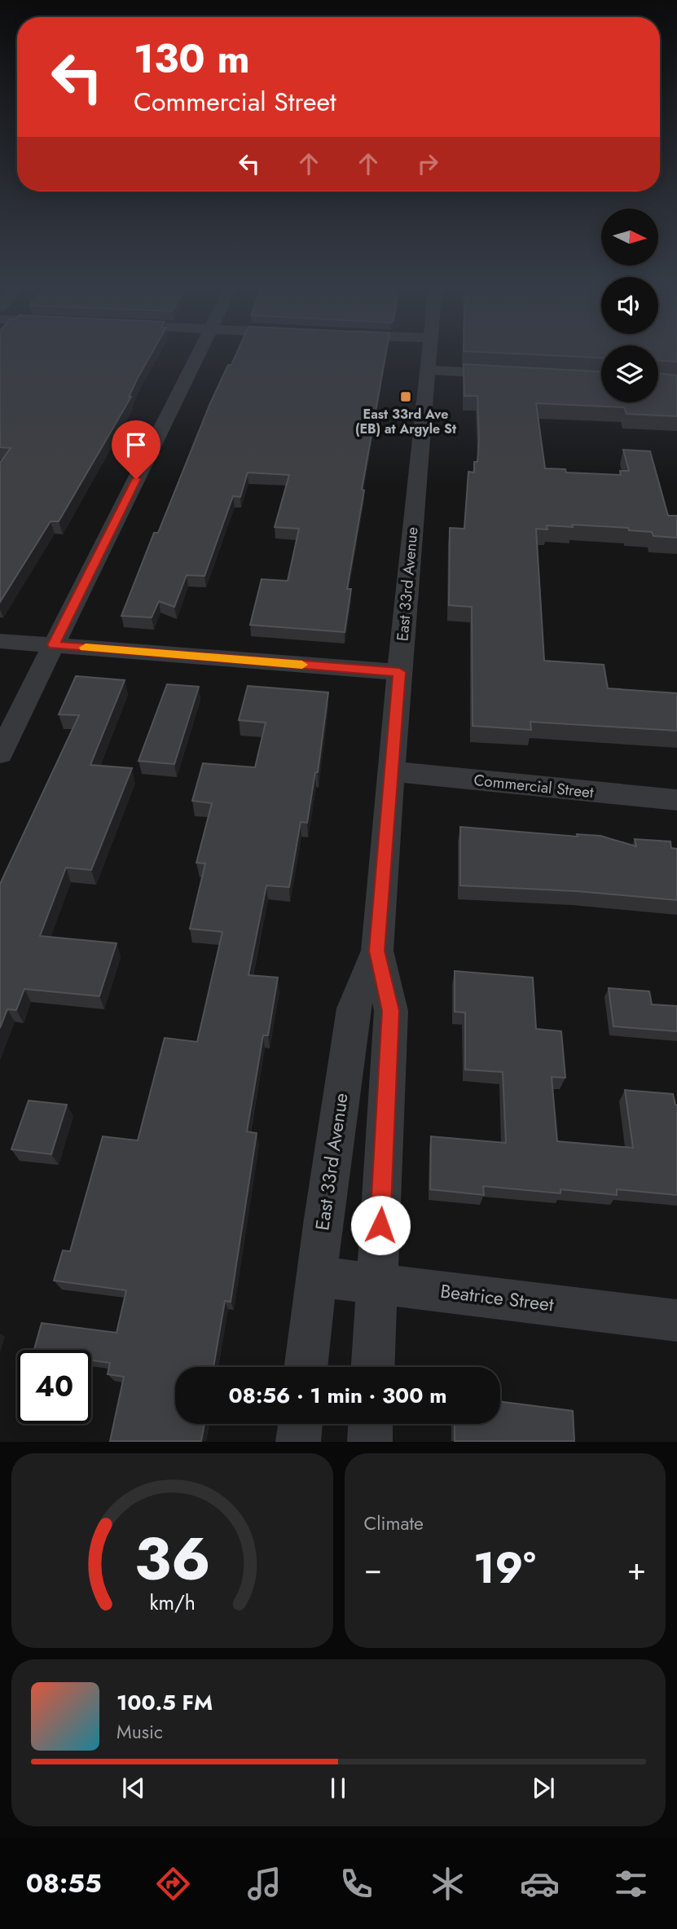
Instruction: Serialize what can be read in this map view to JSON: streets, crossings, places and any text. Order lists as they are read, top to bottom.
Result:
{
  "streets": {
    "street": ["East 33rd Avenue", "Commercial Street", "Beatrice Street"]
  },
  "crossings": [
    ["East 33rd Avenue", "Commercial Street"],
    ["East 33rd Avenue", "Beatrice Street"]
  ],
  "places": {
    "transit": ["East 33rd Ave (EB) at Argyle St"]
  },
  "north": "right",
  "page": {
    "turn": ["130 m", "Commercial Street"],
    "limit": "40",
    "trip": "08:56 · 1 min · 300 m",
    "tile": "Climate",
    "heat": ["−", "19°", "+"],
    "song": ["100.5 FM", "Music"],
    "tabs": "08:55",
    "gauge": ["36", "km/h"]
  }
}
